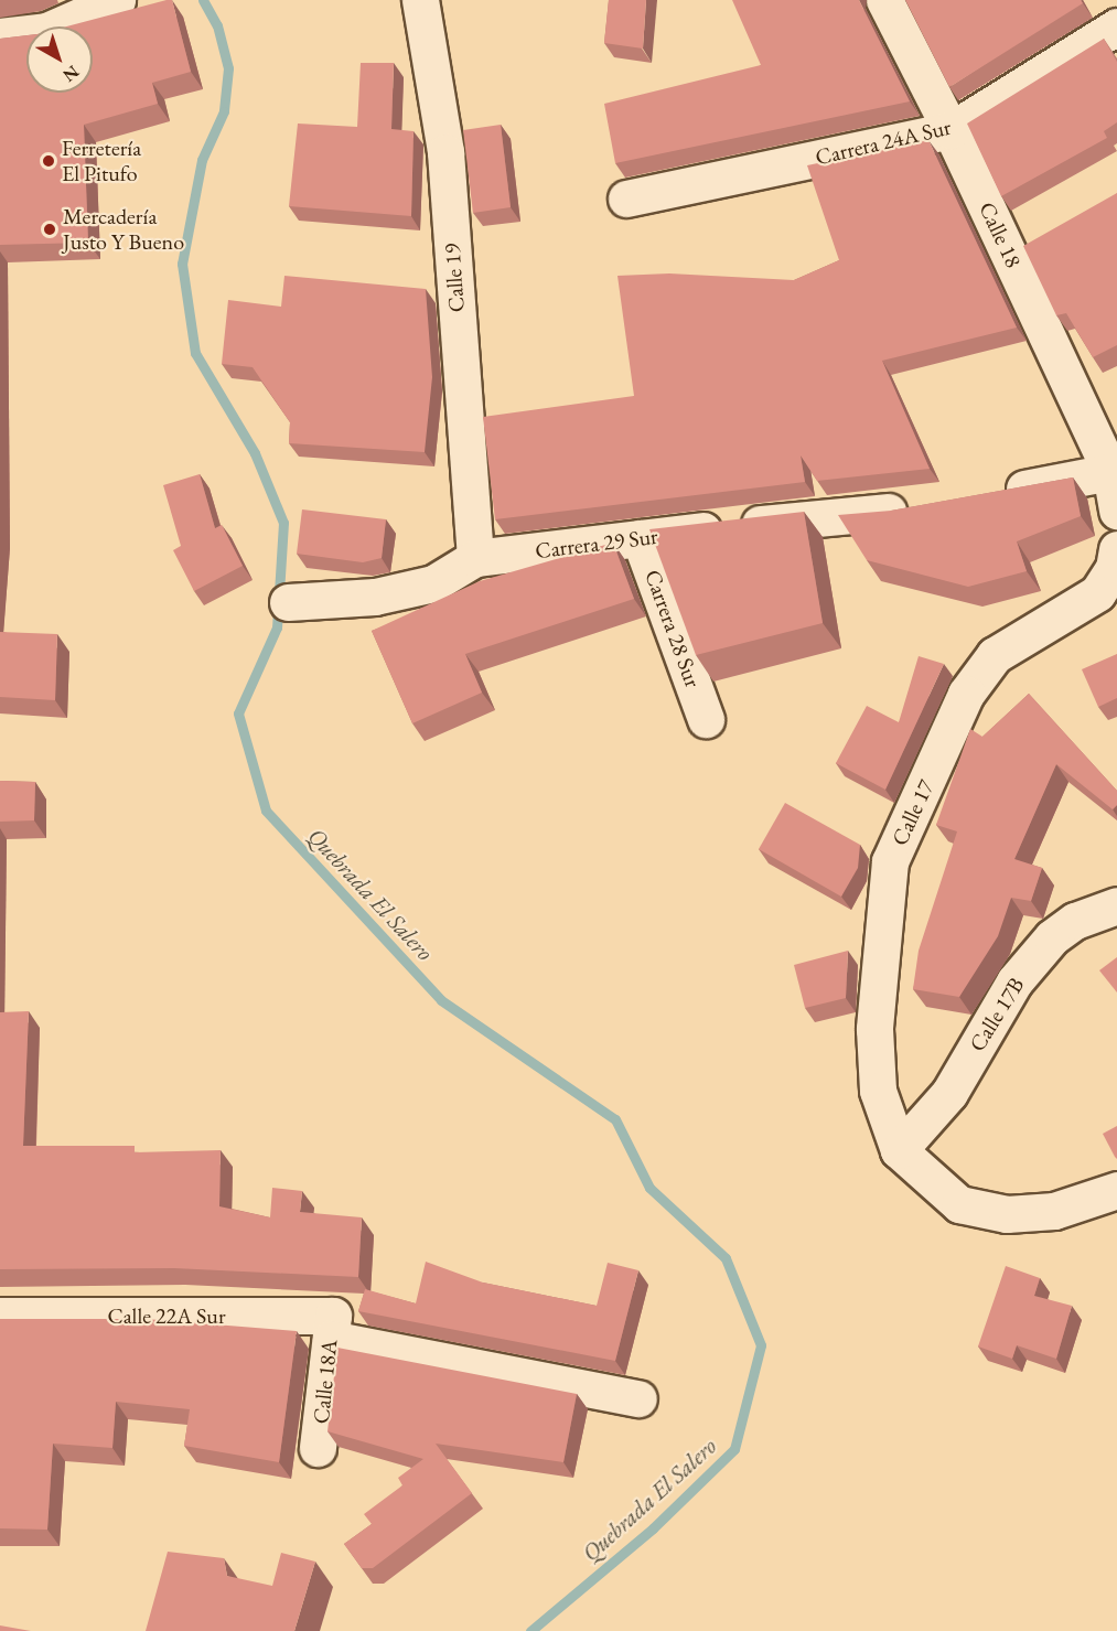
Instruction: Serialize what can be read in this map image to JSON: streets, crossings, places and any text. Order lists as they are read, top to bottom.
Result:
{
  "streets": {
    "street": [
      "Carrera 24A Sur",
      "Calle 18",
      "Calle 19",
      "Carrera 29 Sur",
      "Carrera 28 Sur",
      "Calle 17",
      "Calle 17B",
      "Calle 22A Sur",
      "Calle 18A"
    ]
  },
  "crossings": [
    ["Carrera 24A Sur", "Calle 18"],
    ["Calle 19", "Carrera 29 Sur"],
    ["Carrera 29 Sur", "Carrera 28 Sur"],
    ["Calle 17", "Calle 17B"],
    ["Calle 22A Sur", "Calle 18A"]
  ],
  "water": ["Quebrada El Salero"],
  "places": ["Ferretería El Pitufo", "Mercadería Justo Y Bueno"],
  "north": "bottom right"
}
